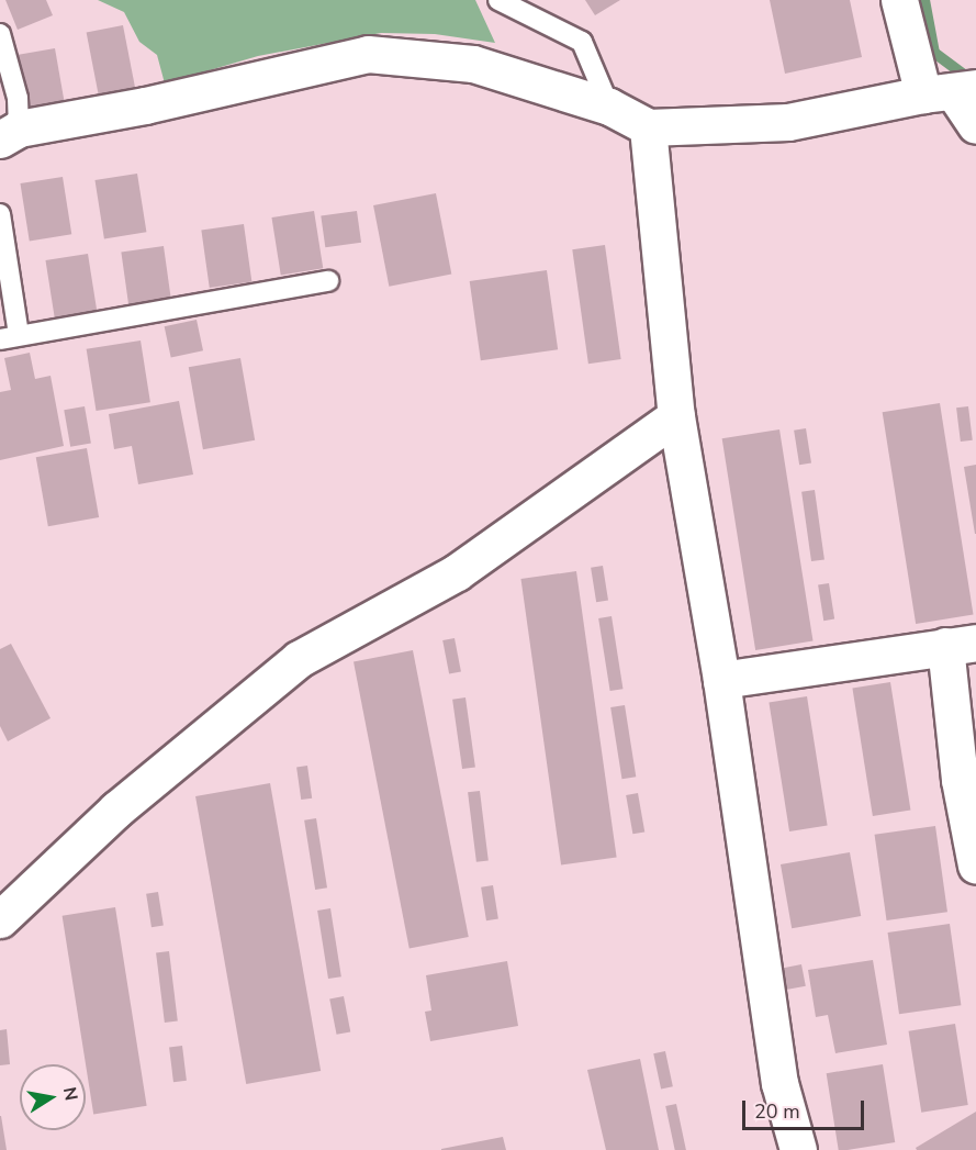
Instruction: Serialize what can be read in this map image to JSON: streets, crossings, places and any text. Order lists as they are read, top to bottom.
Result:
{
  "scale_bar": "20 m",
  "north": "right"
}
